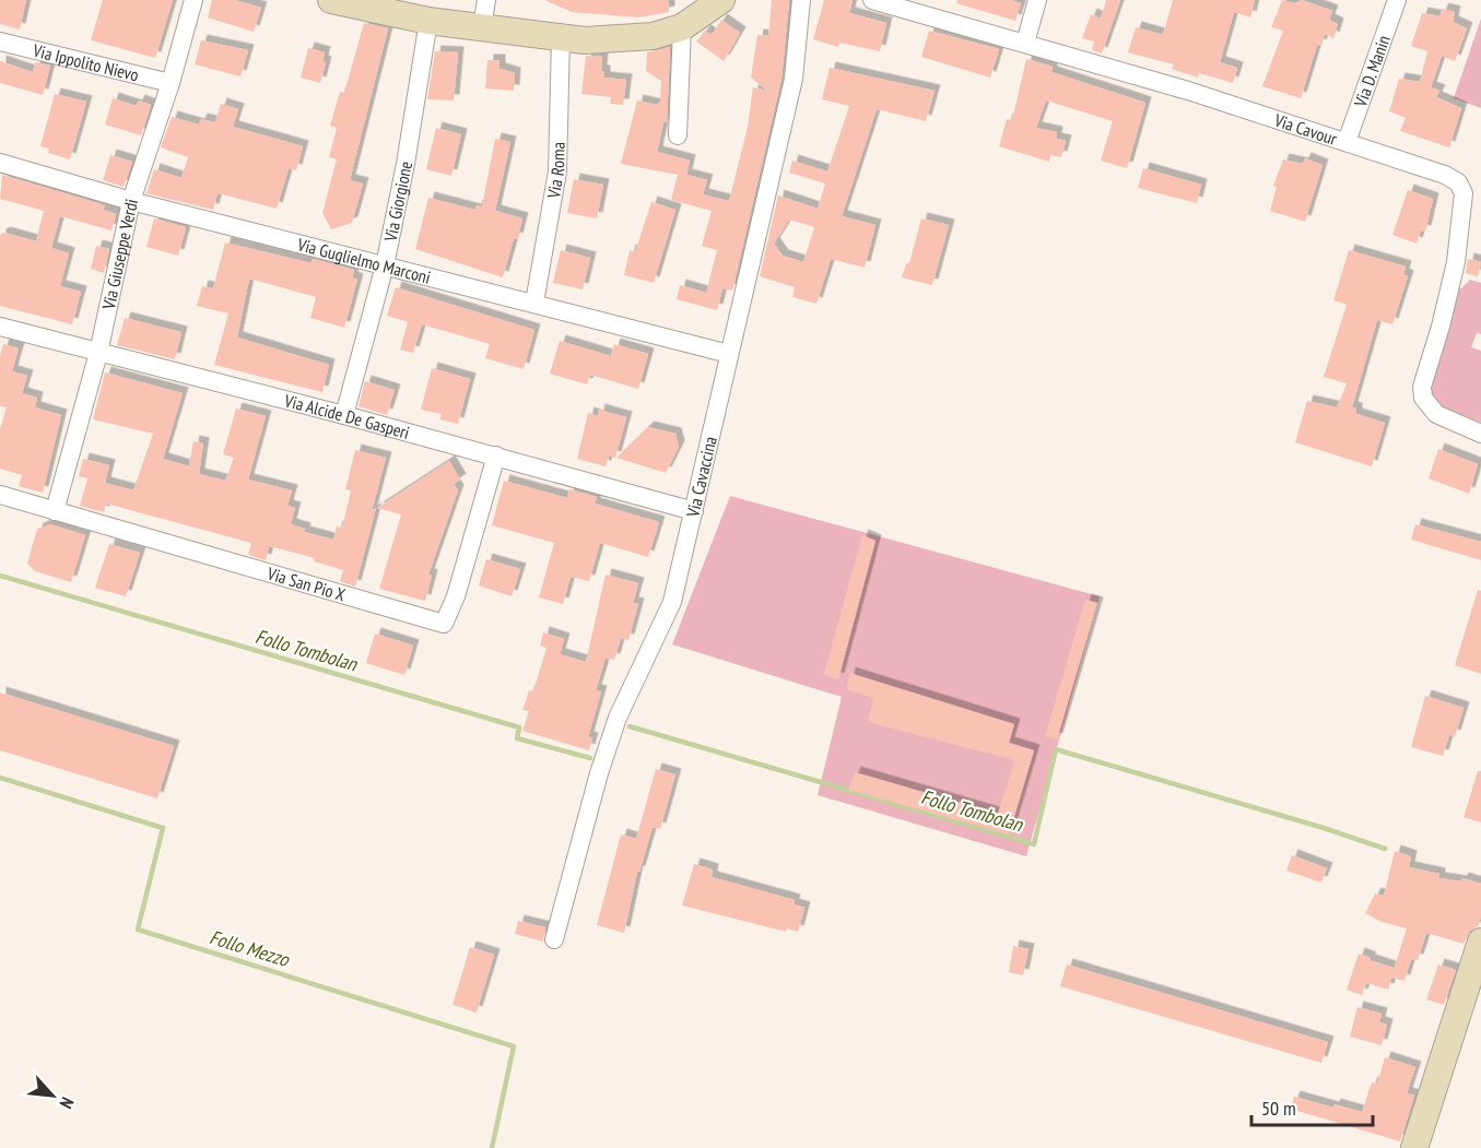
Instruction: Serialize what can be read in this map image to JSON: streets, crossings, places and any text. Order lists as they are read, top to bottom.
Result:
{
  "streets": {
    "street": [
      "Via Ippolito Nievo",
      "Via D. Manin",
      "Via Cavour",
      "Via Roma",
      "Via Giorgione",
      "Via Giuseppe Verdi",
      "Via Guglielmo Marconi",
      "Via Alcide De Gasperi",
      "Via Cavaccina",
      "Via San Pio X"
    ]
  },
  "crossings": [
    ["Via Ippolito Nievo", "Via Giuseppe Verdi"],
    ["Via D. Manin", "Via Cavour"],
    ["Via Roma", "Via Guglielmo Marconi"],
    ["Via Giorgione", "Via Guglielmo Marconi"],
    ["Via Giorgione", "Via Alcide De Gasperi"],
    ["Via Giuseppe Verdi", "Via Guglielmo Marconi"],
    ["Via Giuseppe Verdi", "Via Alcide De Gasperi"],
    ["Via Giuseppe Verdi", "Via San Pio X"],
    ["Via Guglielmo Marconi", "Via Cavaccina"],
    ["Via Alcide De Gasperi", "Via Cavaccina"],
    ["Via Alcide De Gasperi", "Via San Pio X"]
  ],
  "water": ["Follo Tombolan", "Follo Mezzo"],
  "scale_bar": "50 m",
  "north": "bottom right"
}
